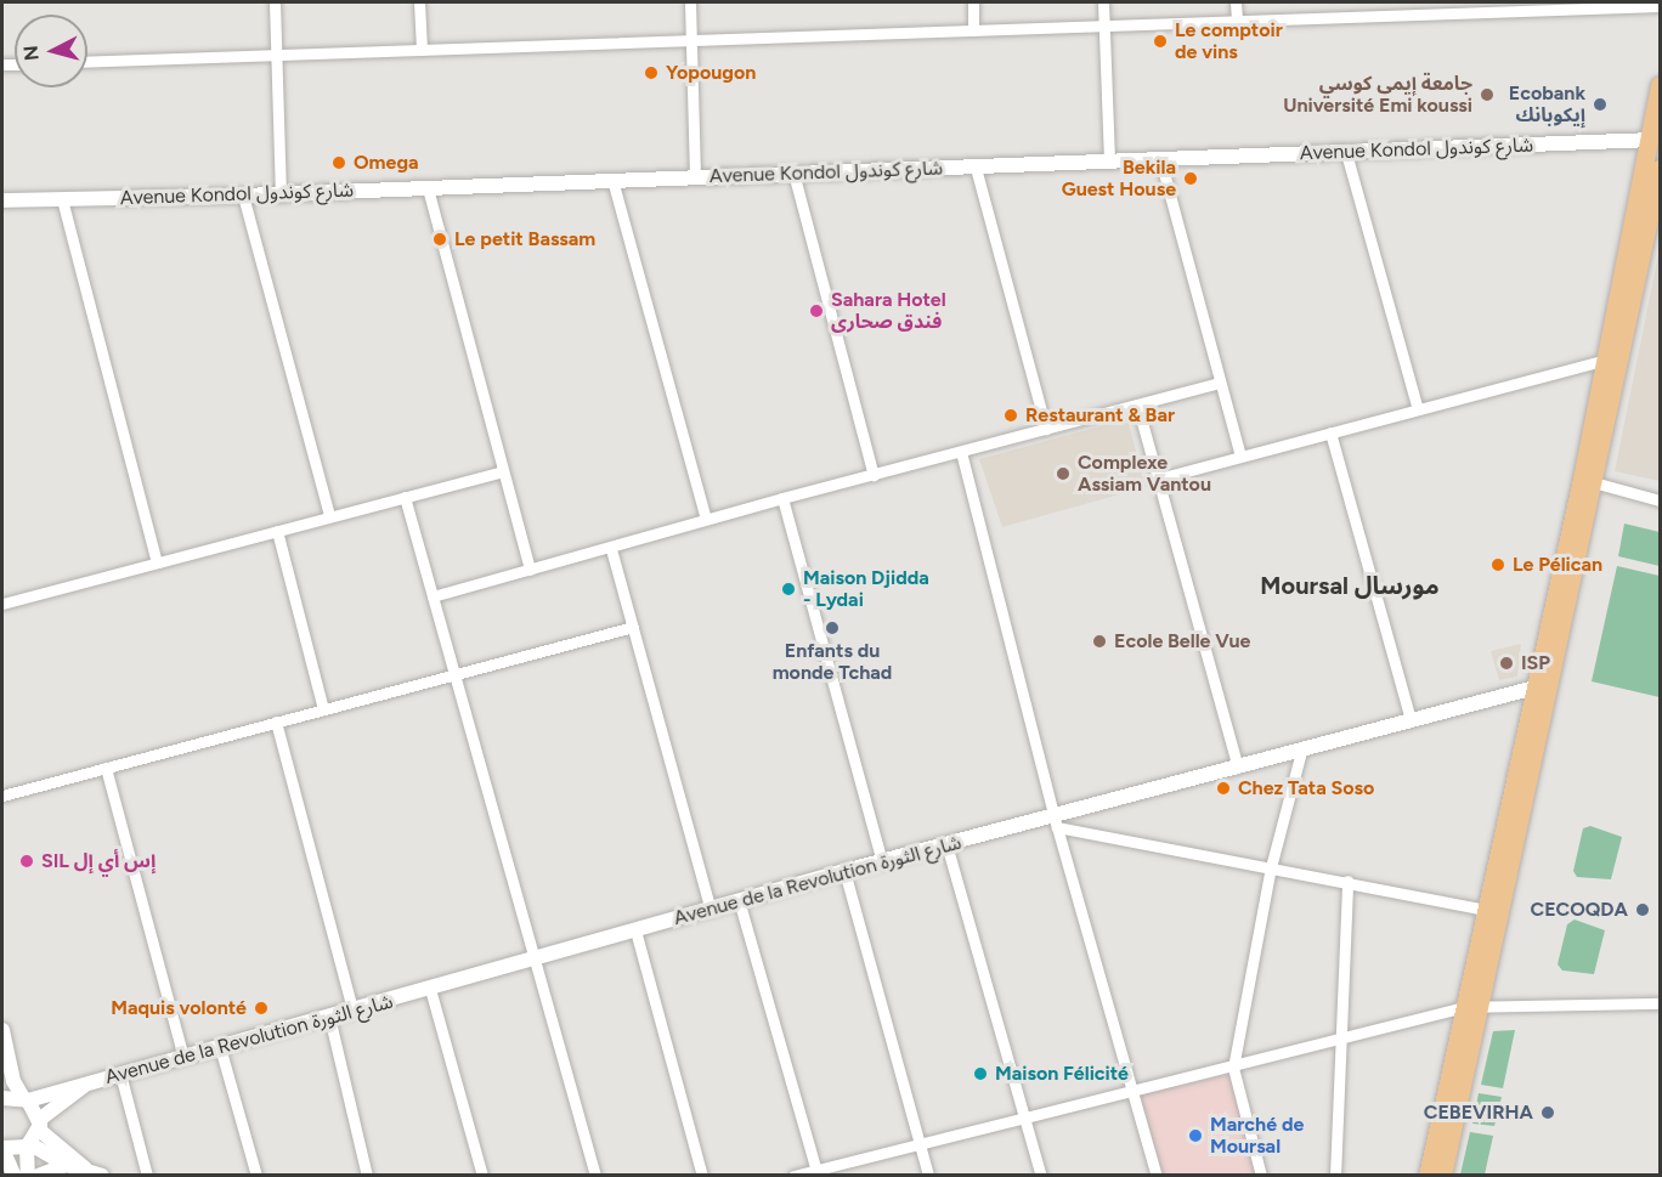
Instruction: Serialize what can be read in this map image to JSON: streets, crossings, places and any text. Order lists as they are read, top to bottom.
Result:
{
  "streets": {
    "street": ["Avenue Kondol شارع كوندول", "Avenue de la Revolution شارع الثورة"]
  },
  "districts": ["Moursal مورسال"],
  "places": [
    "Le comptoir de vins",
    "Yopougon",
    "جامعة إيمي كوسي Université Emi koussi",
    "Ecobank إيكوبانك",
    "Omega",
    "Bekila Guest House",
    "Le petit Bassam",
    "Sahara Hotel فندق صحارى",
    "Restaurant & Bar",
    "Complexe Assiam Vantou",
    "Le Pélican",
    "Maison Djidda - Lydai",
    "Enfants du monde Tchad",
    "Ecole Belle Vue",
    "ISP",
    "Chez Tata Soso",
    "SIL إس أي إل",
    "CECOQDA",
    "Maquis volonté",
    "Maison Félicité",
    "CEBEVIRHA",
    "Marché de Moursal"
  ],
  "north": "left"
}
